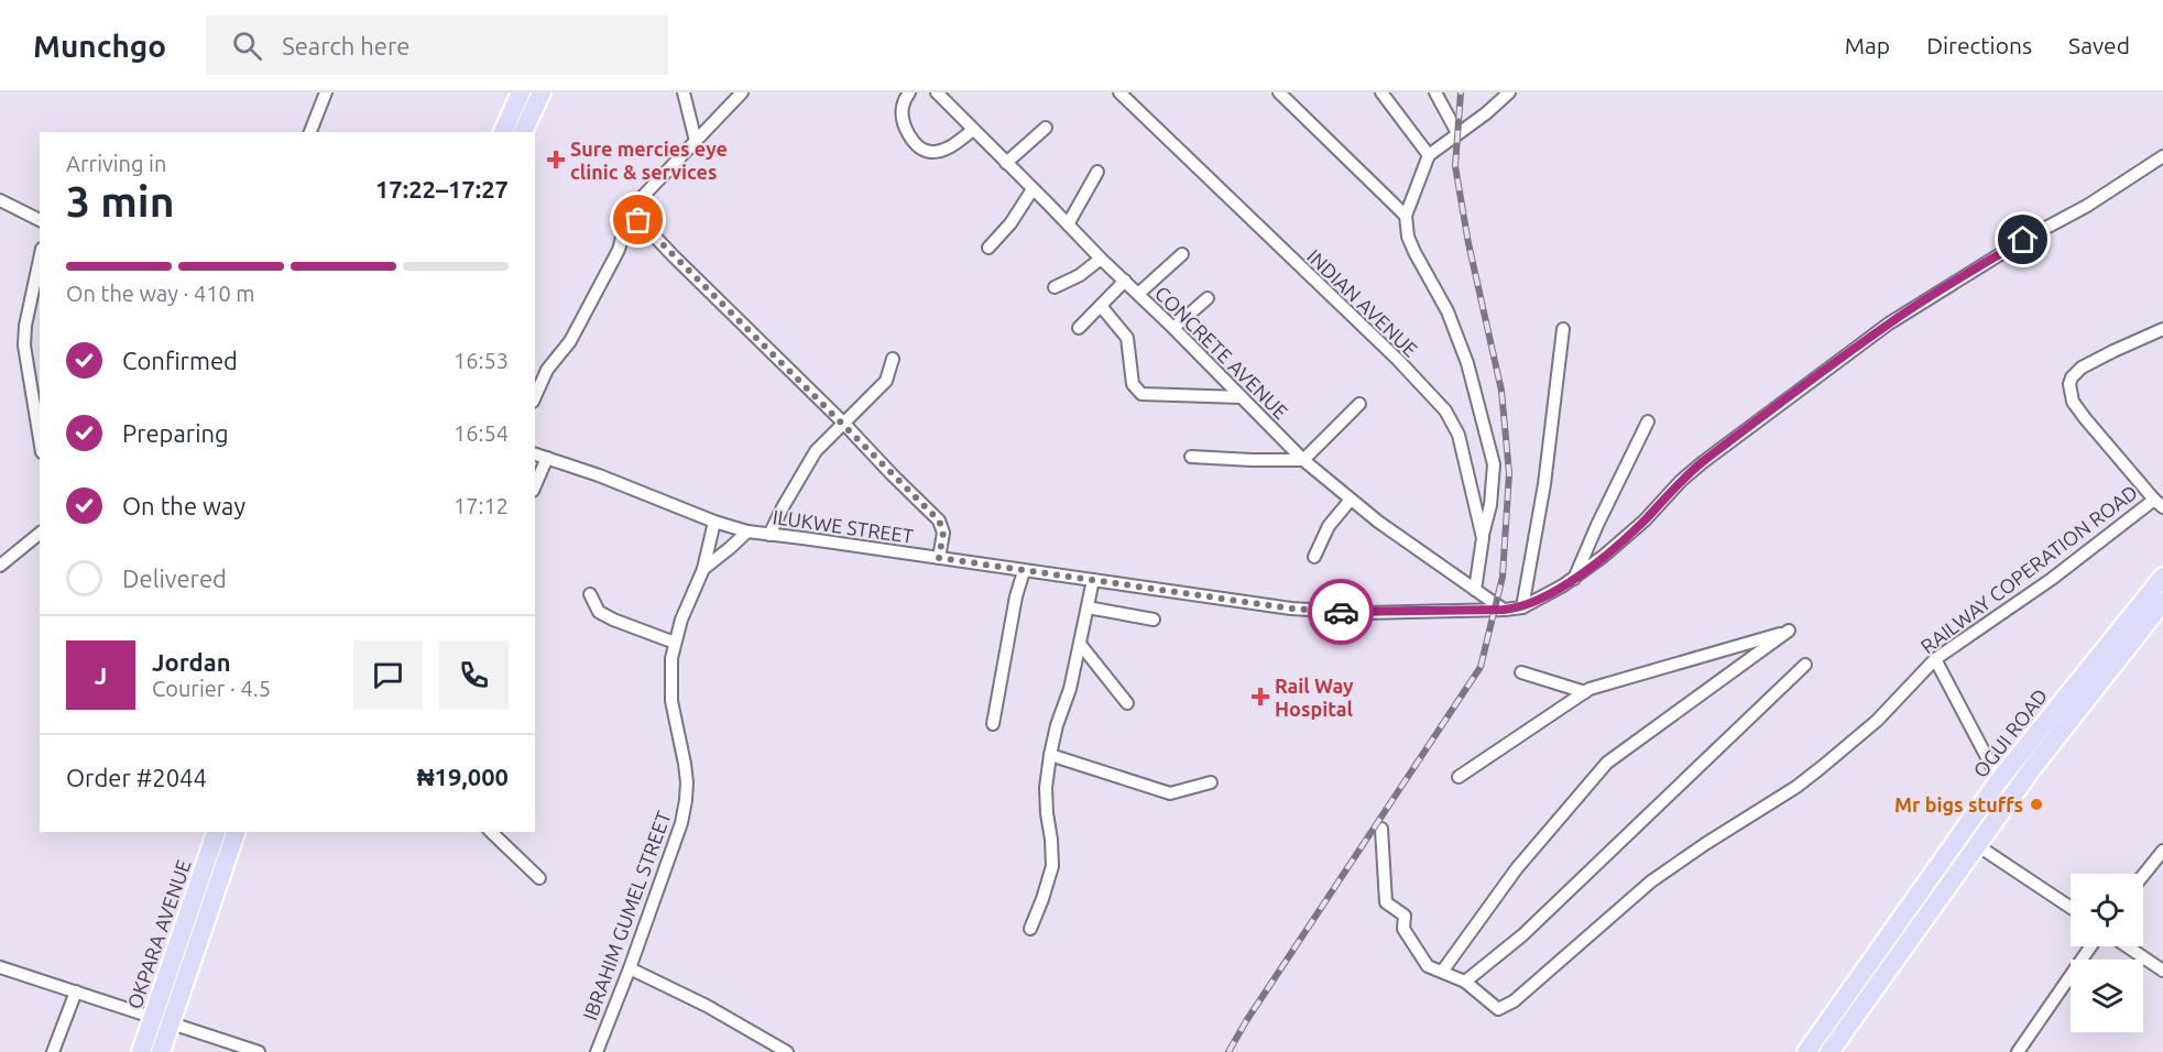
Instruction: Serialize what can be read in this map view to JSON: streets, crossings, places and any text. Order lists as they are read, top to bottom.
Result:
{
  "streets": {
    "main road": ["OGUI ROAD", "OKPARA AVENUE"],
    "street": [
      "INDIAN AVENUE",
      "CONCRETE AVENUE",
      "ILUKWE STREET",
      "RAILWAY COPERATION ROAD",
      "IBRAHIM GUMEL STREET"
    ]
  },
  "crossings": [
    ["INDIAN AVENUE", "CONCRETE AVENUE"],
    ["CONCRETE AVENUE", "ILUKWE STREET"],
    ["ILUKWE STREET", "IBRAHIM GUMEL STREET"]
  ],
  "places": {
    "health": ["Sure mercies eye clinic & services", "Rail Way Hospital"],
    "other": ["Mr bigs stuffs"]
  },
  "page": {
    "header": "Munchgo",
    "search": "Search here",
    "nav": ["Map", "Directions", "Saved"],
    "heading": ["3 min", "Arriving in", "17:22–17:27"],
    "panel": [
      "Jordan",
      "Courier · 4.5",
      "Order #2044",
      "₦19,000"
    ],
    "bar": "On the way · 410 m",
    "list": [
      ["Confirmed", "16:53"],
      ["Preparing", "16:54"],
      ["On the way", "17:12"],
      "Delivered"
    ],
    "round": "J"
  }
}
